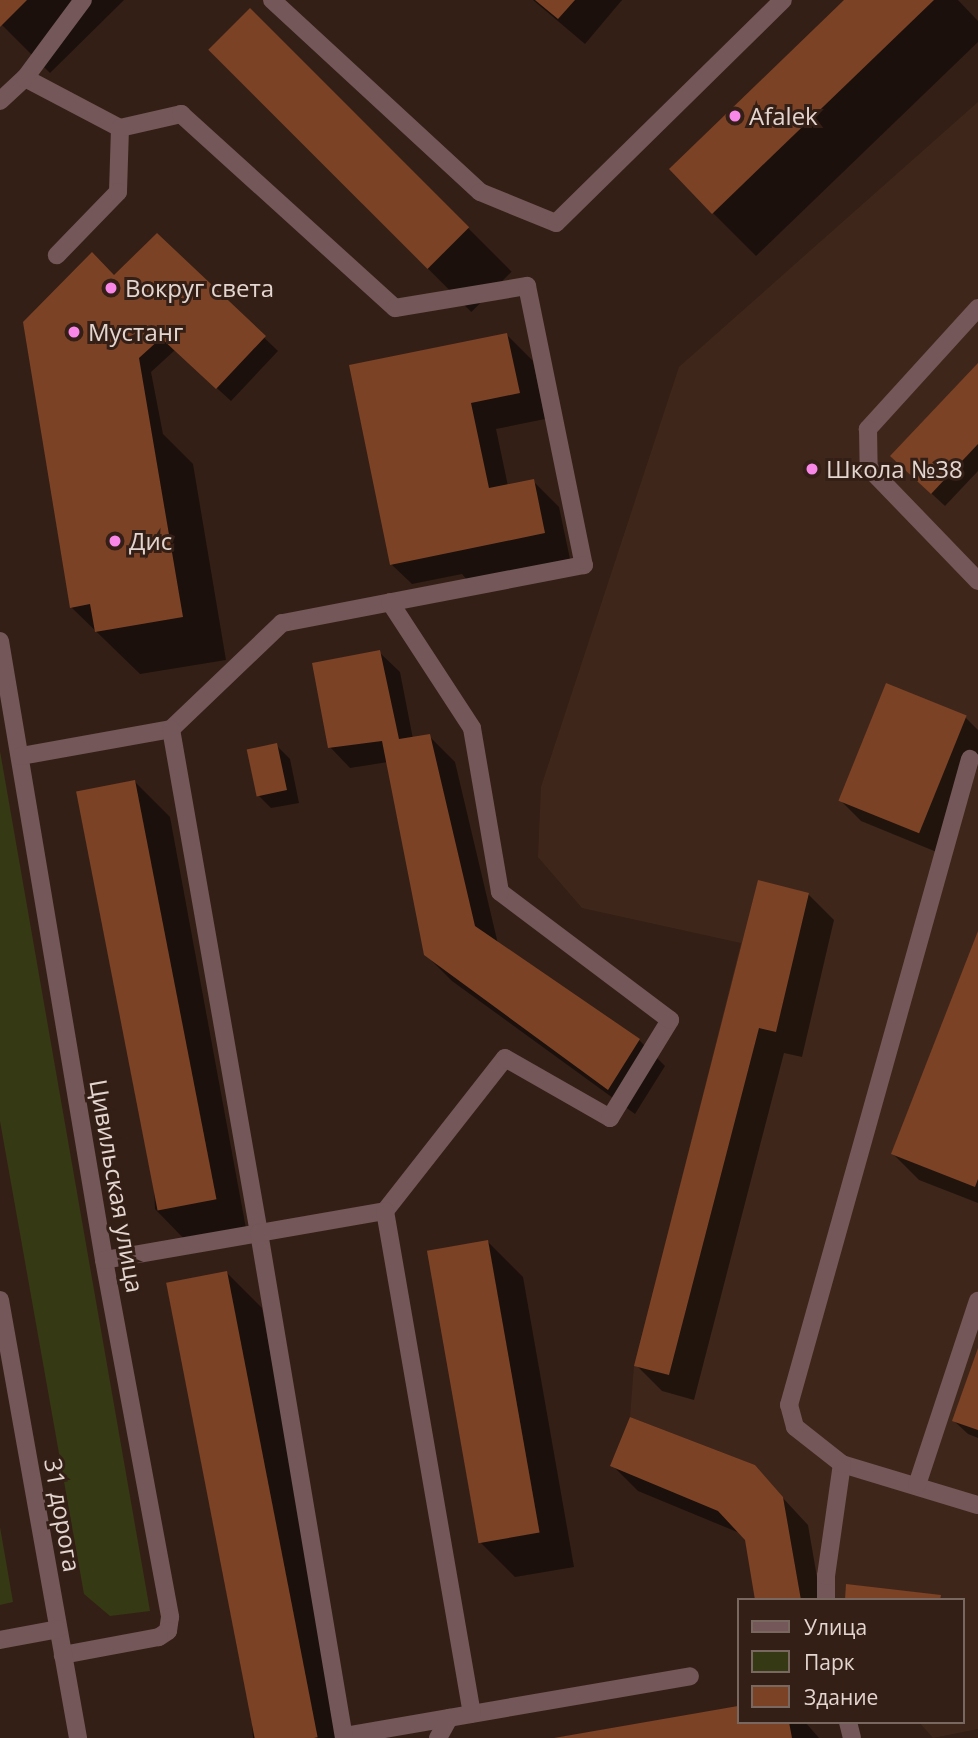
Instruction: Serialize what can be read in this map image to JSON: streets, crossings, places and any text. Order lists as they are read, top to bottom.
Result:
{
  "streets": {
    "street": ["Цивильская улица", "31 дорога"]
  },
  "crossings": [
    ["Цивильская улица", "31 дорога"]
  ],
  "places": [
    "Afalek",
    "Вокруг света",
    "Мустанг",
    "Школа №38",
    "Дис"
  ],
  "legend": ["Улица", "Парк", "Здание"]
}
